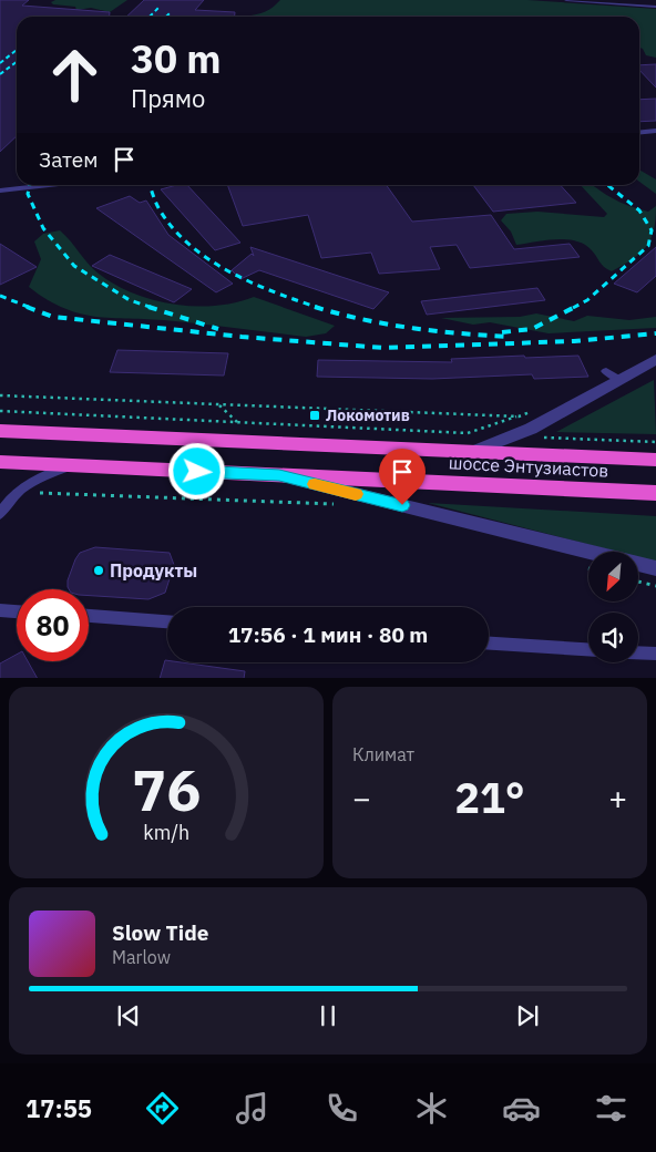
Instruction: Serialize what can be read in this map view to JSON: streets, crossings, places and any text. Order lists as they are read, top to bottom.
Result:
{
  "streets": {
    "highway": ["шоссе Энтузиастов"]
  },
  "places": {
    "transit": ["Локомотив"],
    "other": ["Продукты"]
  },
  "north": "bottom left",
  "page": {
    "turn": ["30 m", "Прямо"],
    "then": "Затем",
    "limit": "80",
    "trip": "17:56 · 1 мин · 80 m",
    "tile": "Климат",
    "heat": ["−", "21°", "+"],
    "song": ["Slow Tide", "Marlow"],
    "tabs": "17:55",
    "gauge": ["76", "km/h"]
  }
}
